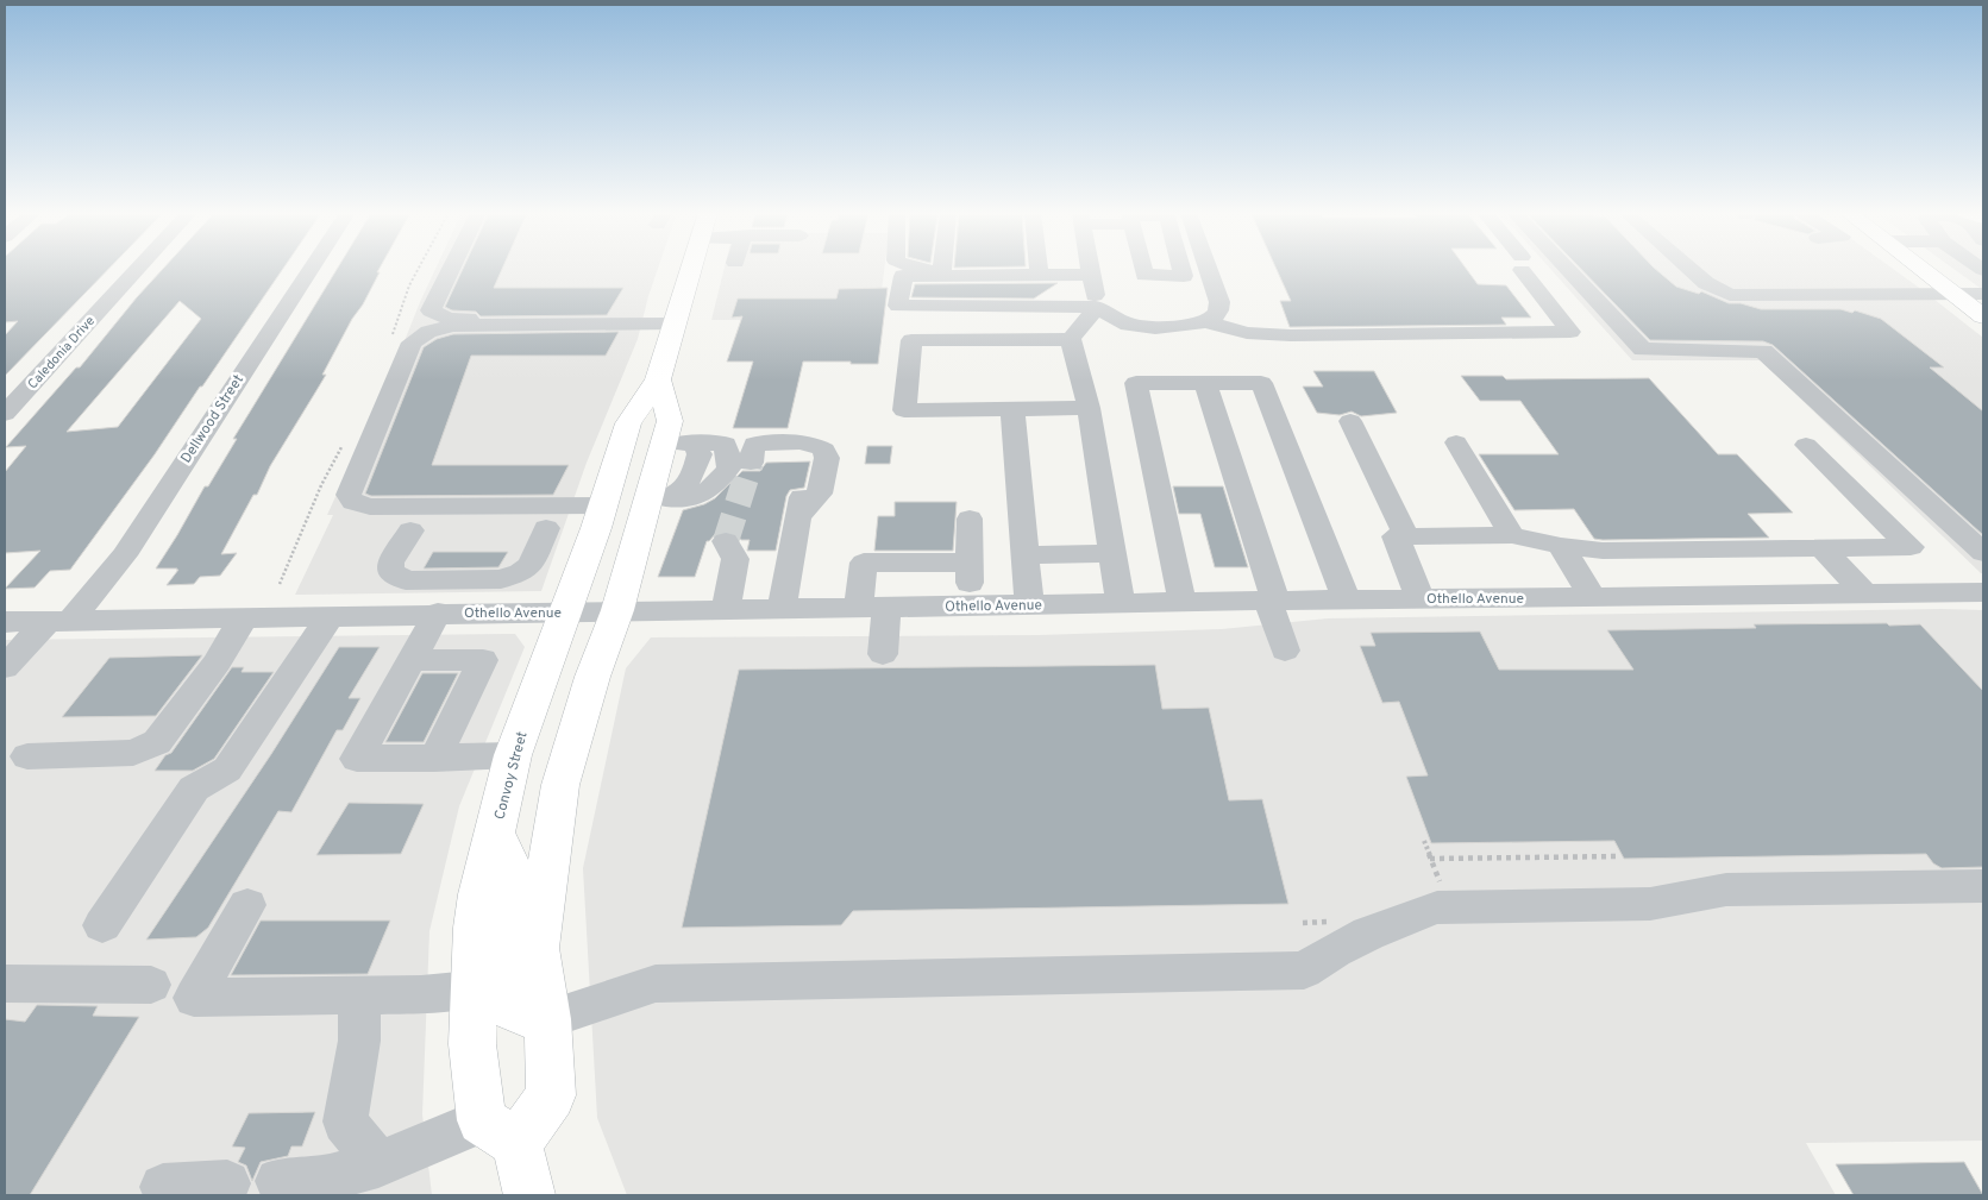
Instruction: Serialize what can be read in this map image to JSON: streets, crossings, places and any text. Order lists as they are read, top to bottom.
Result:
{
  "streets": {
    "main road": ["Convoy Street"],
    "street": ["Caledonia Drive", "Dellwood Street", "Othello Avenue"]
  },
  "crossings": [
    ["Dellwood Street", "Othello Avenue"],
    ["Othello Avenue", "Convoy Street"]
  ]
}
